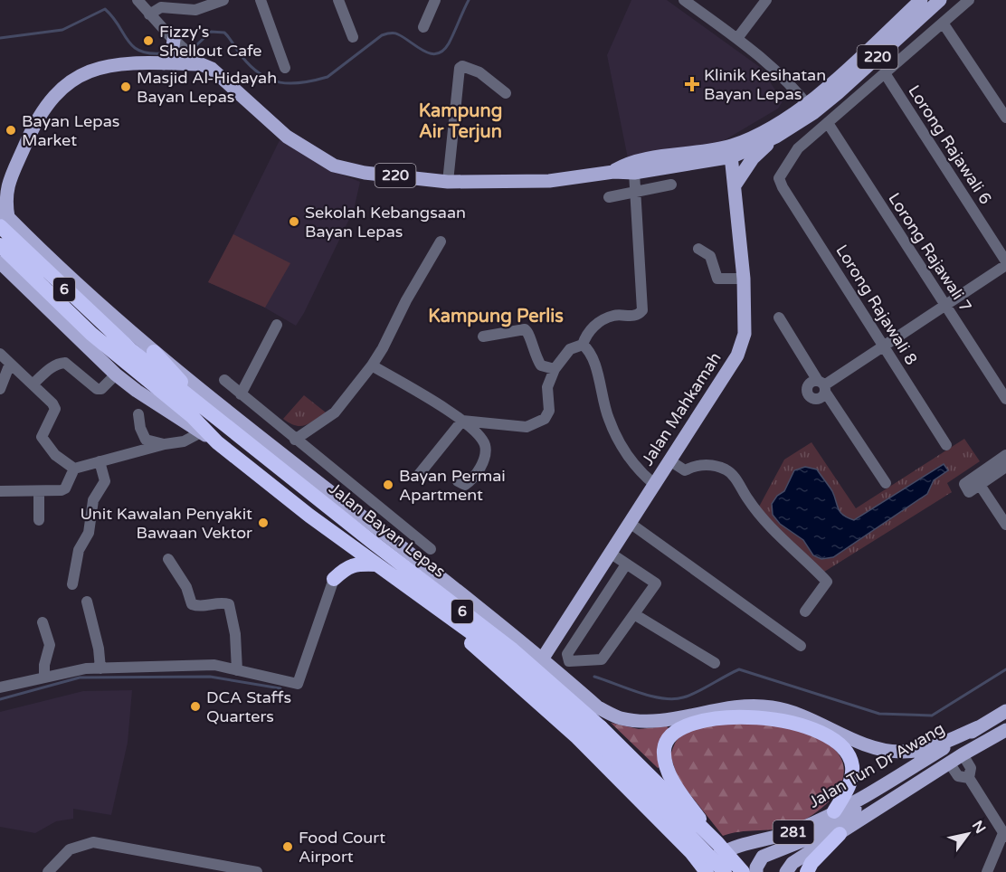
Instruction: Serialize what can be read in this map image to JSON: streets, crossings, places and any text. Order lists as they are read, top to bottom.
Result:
{
  "streets": {
    "highway": ["6", "Jalan Bayan Lepas"],
    "main road": [
      "220",
      "Jalan Mahkamah",
      "Jalan Tun Dr Awang",
      "281"
    ],
    "street": ["Lorong Rajawali 6", "Lorong Rajawali 7", "Lorong Rajawali 8"]
  },
  "crossings": [
    ["220", "Jalan Mahkamah"],
    ["220", "Jalan Bayan Lepas"],
    ["Lorong Rajawali 7", "Lorong Rajawali 8"]
  ],
  "districts": ["Kampung Air Terjun", "Kampung Perlis"],
  "places": {
    "other": [
      "Fizzy's Shellout Cafe",
      "Masjid Al-Hidayah Bayan Lepas",
      "Bayan Lepas Market",
      "Sekolah Kebangsaan Bayan Lepas",
      "Bayan Permai Apartment",
      "Unit Kawalan Penyakit Bawaan Vektor",
      "DCA Staffs Quarters",
      "Food Court Airport"
    ],
    "health": ["Klinik Kesihatan Bayan Lepas"]
  },
  "north": "top right"
}
